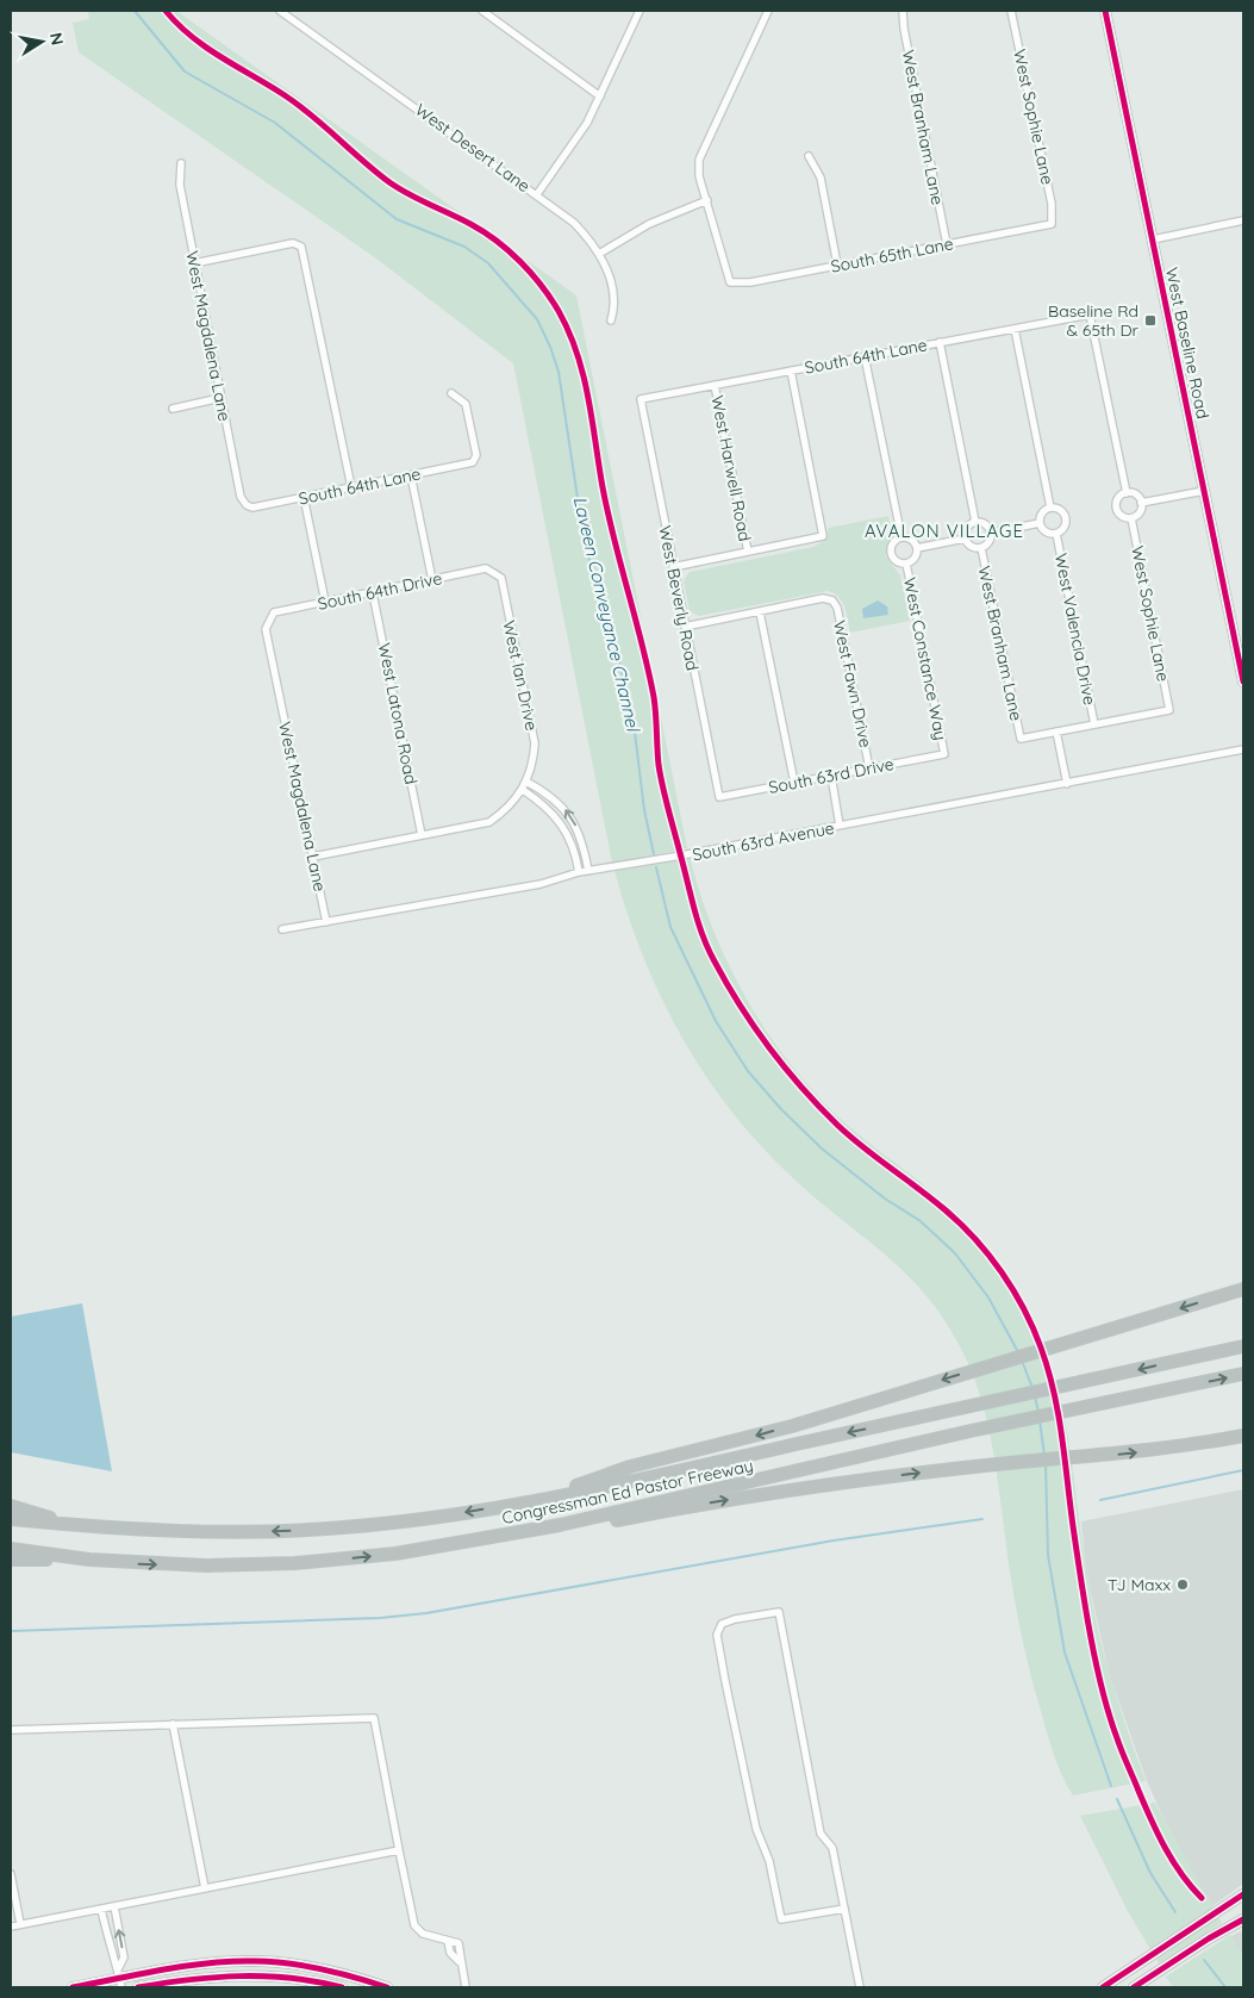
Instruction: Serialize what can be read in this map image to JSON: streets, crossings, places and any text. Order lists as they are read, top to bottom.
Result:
{
  "streets": {
    "highway": ["Congressman Ed Pastor Freeway"],
    "main road": ["West Baseline Road"],
    "street": [
      "West Sophie Lane",
      "West Branham Lane",
      "West Desert Lane",
      "South 65th Lane",
      "West Magdalena Lane",
      "South 64th Lane",
      "West Harwell Road",
      "South 64th Drive",
      "West Beverly Road",
      "West Valencia Drive",
      "West Constance Way",
      "West Ian Drive",
      "West Fawn Drive",
      "West Latona Road",
      "South 63rd Drive",
      "South 63rd Avenue"
    ]
  },
  "crossings": [
    ["West Sophie Lane", "South 65th Lane"],
    ["West Sophie Lane", "South 64th Lane"],
    ["West Sophie Lane", "West Valencia Drive"],
    ["West Branham Lane", "South 65th Lane"],
    ["West Magdalena Lane", "South 64th Lane"],
    ["West Magdalena Lane", "South 64th Drive"],
    ["West Magdalena Lane", "South 63rd Avenue"],
    ["South 64th Lane", "West Harwell Road"],
    ["South 64th Lane", "West Beverly Road"],
    ["South 64th Lane", "West Valencia Drive"],
    ["South 64th Lane", "West Constance Way"],
    ["South 64th Drive", "West Ian Drive"],
    ["South 64th Drive", "West Latona Road"],
    ["West Beverly Road", "South 63rd Drive"],
    ["West Constance Way", "South 63rd Drive"],
    ["West Fawn Drive", "South 63rd Drive"]
  ],
  "districts": ["AVALON VILLAGE"],
  "water": ["Laveen Conveyance Channel"],
  "places": {
    "transit": ["Baseline Rd & 65th Dr"],
    "other": ["TJ Maxx"]
  },
  "north": "right"
}
